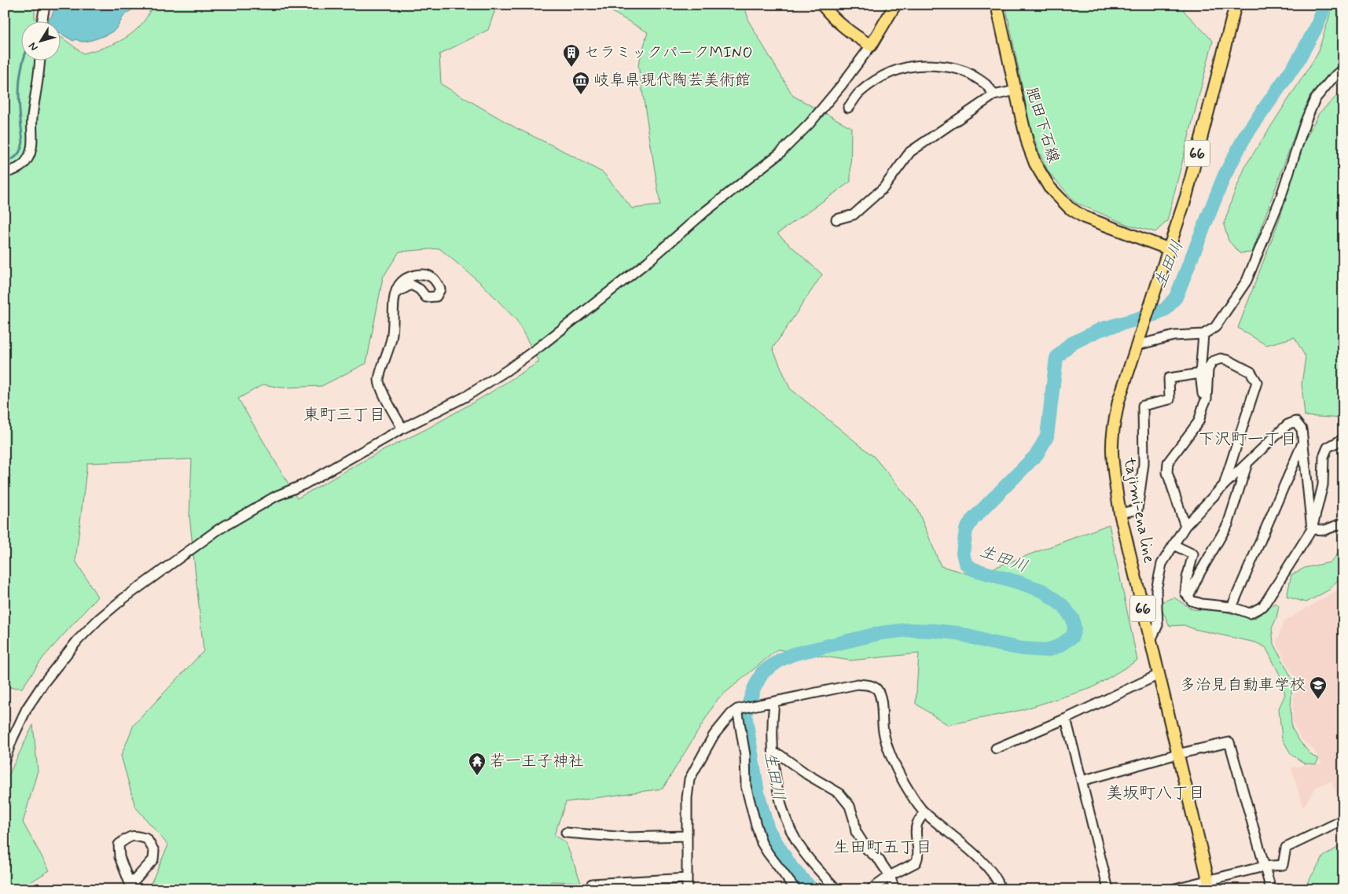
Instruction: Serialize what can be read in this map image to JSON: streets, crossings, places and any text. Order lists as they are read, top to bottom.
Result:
{
  "streets": {
    "main road": ["肥田下石線", "66", "tajimi-ena line"]
  },
  "crossings": [
    ["肥田下石線", "tajimi-ena line"]
  ],
  "districts": [
    "東町三丁目",
    "下沢町一丁目",
    "美坂町八丁目",
    "生田町五丁目"
  ],
  "water": ["生田川"],
  "places": {
    "building": ["セラミックパークMINO"],
    "museum": ["岐阜県現代陶芸美術館"],
    "school or university": ["多治見自動車学校"],
    "temple": ["若一王子神社"]
  },
  "north": "bottom left"
}
